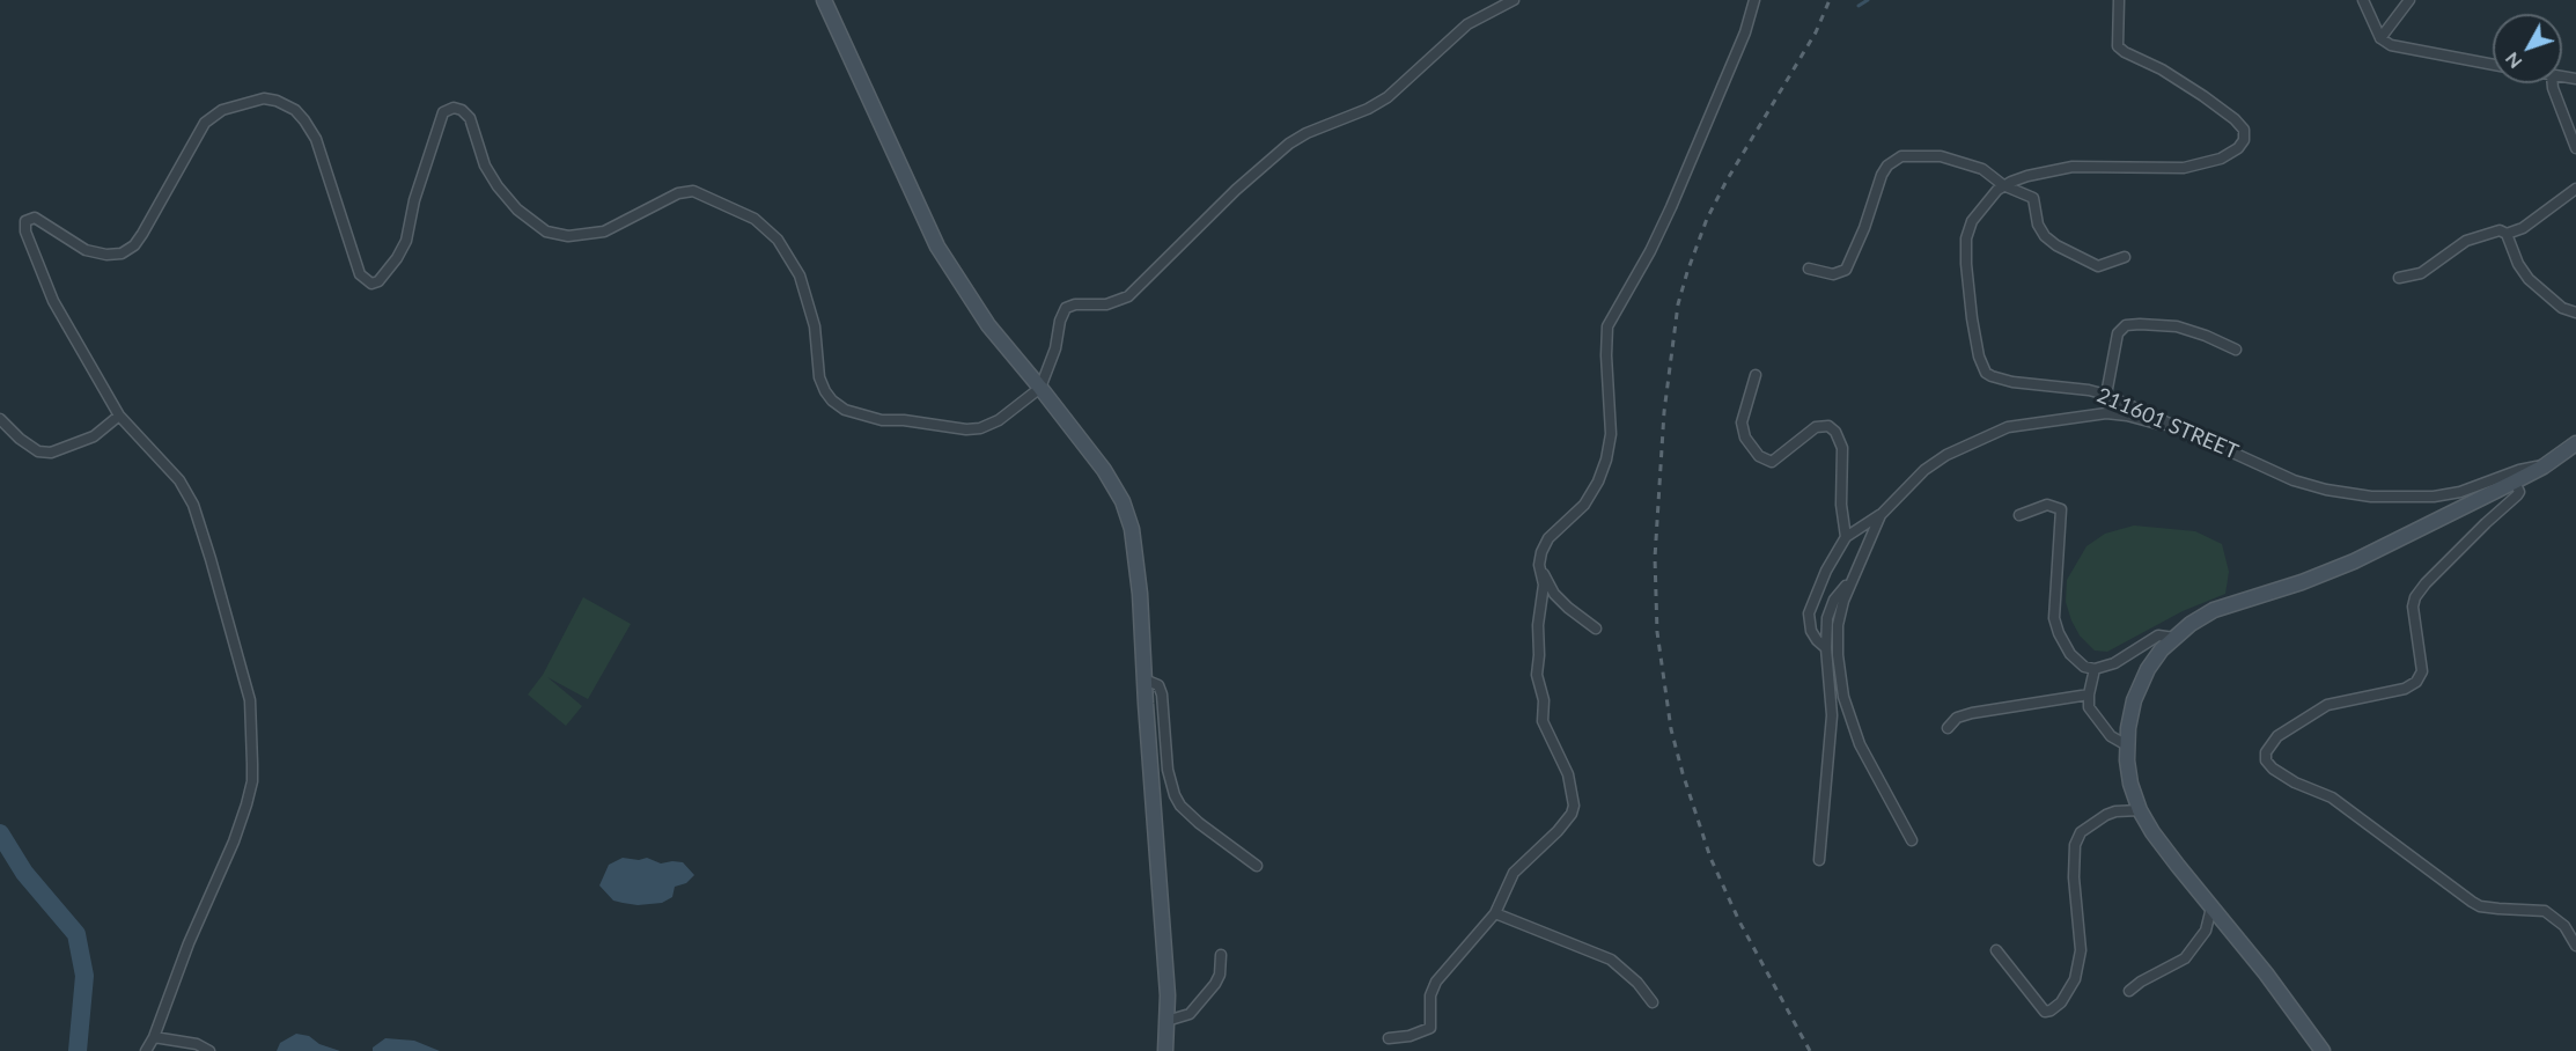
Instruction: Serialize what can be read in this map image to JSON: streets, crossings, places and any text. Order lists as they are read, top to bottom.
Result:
{
  "streets": {
    "street": ["211601 STREET"]
  },
  "north": "bottom left"
}
